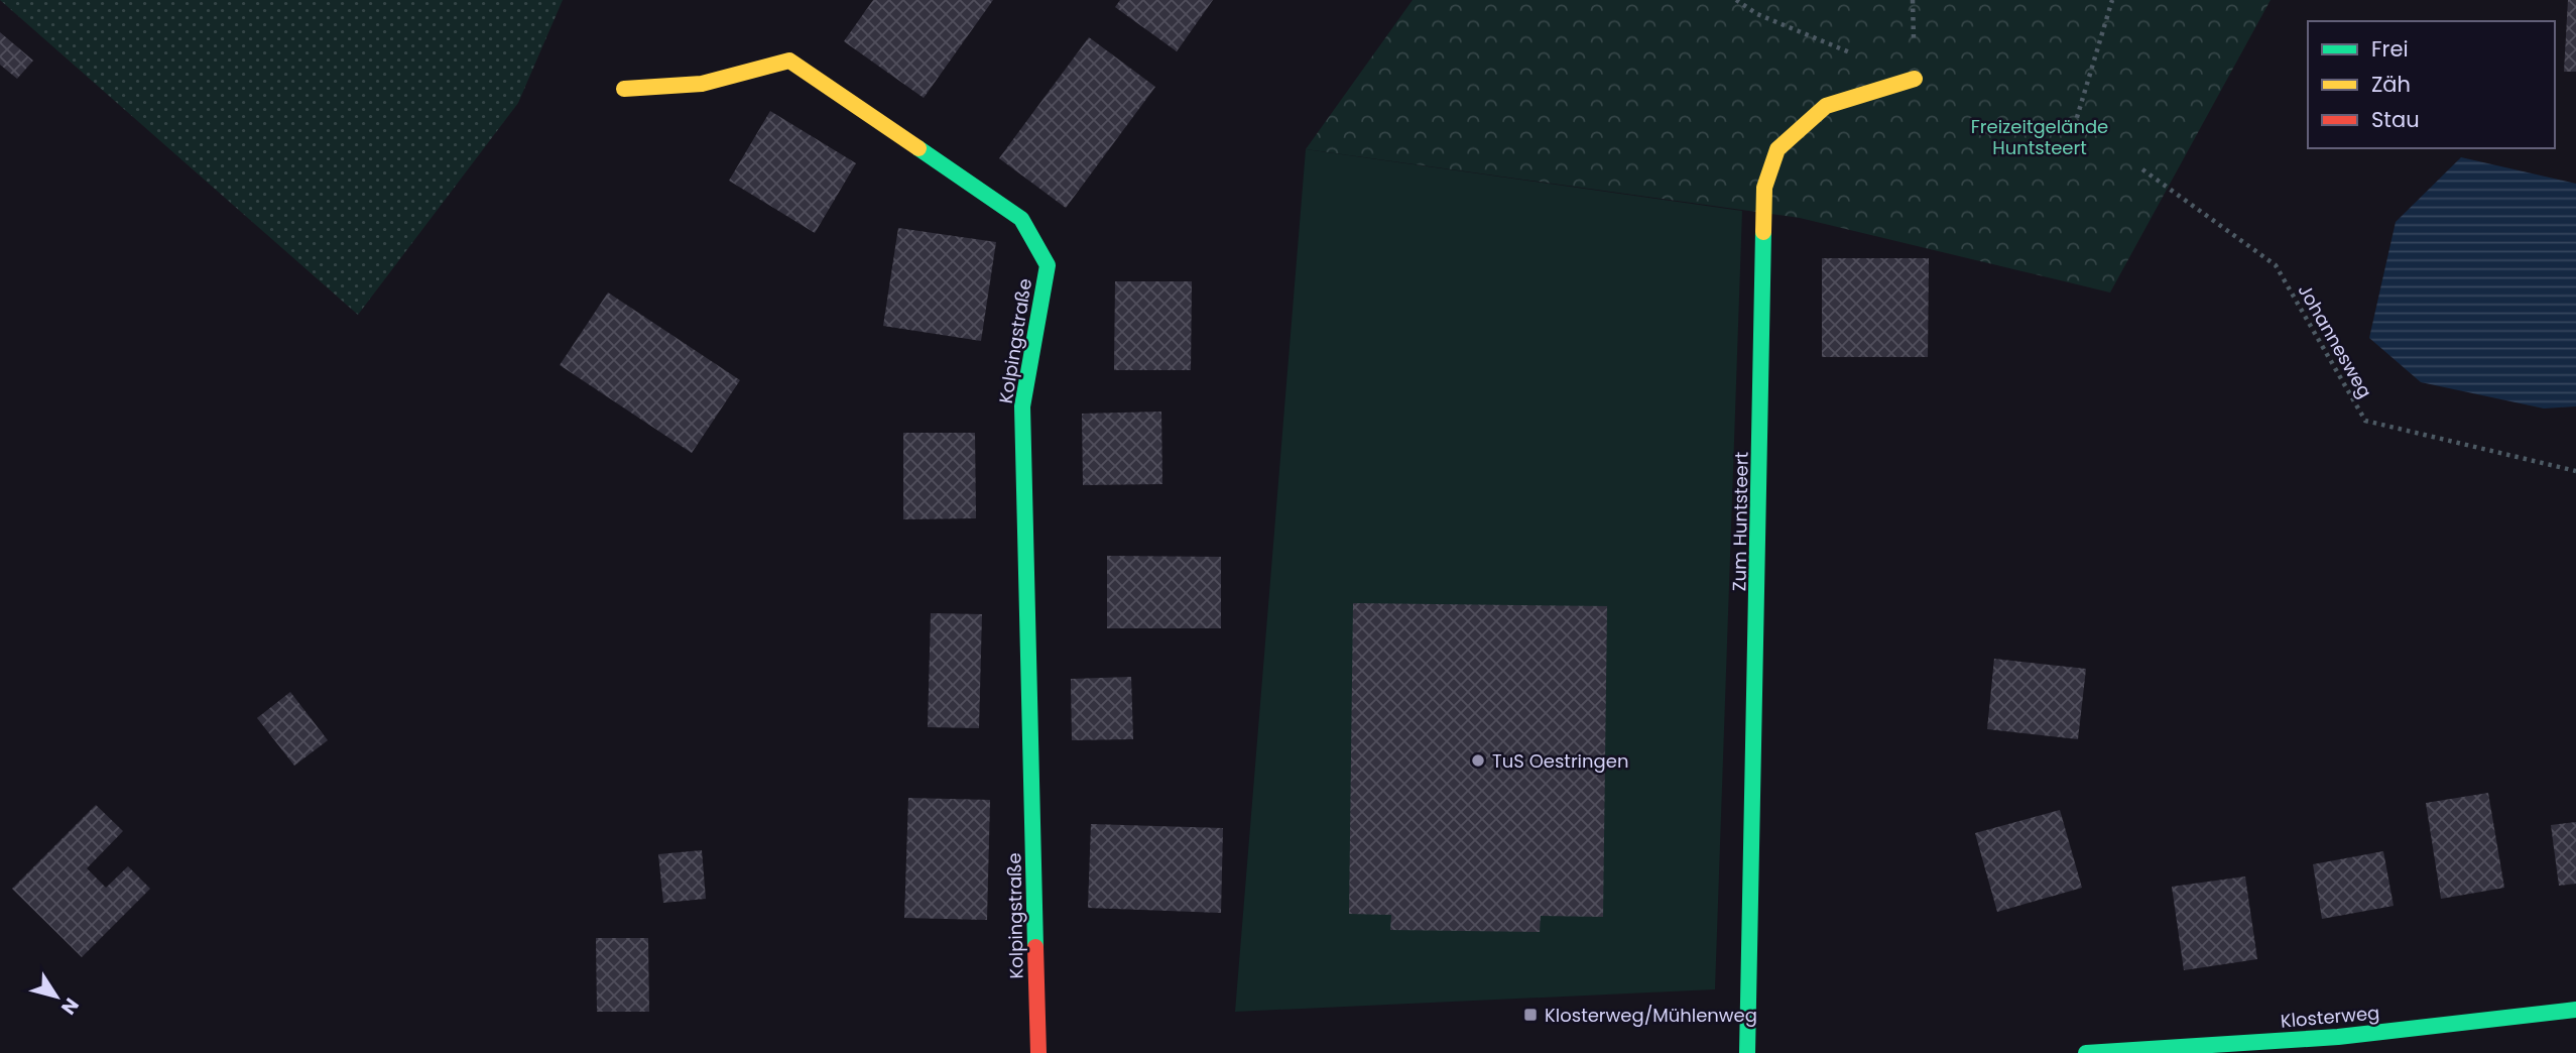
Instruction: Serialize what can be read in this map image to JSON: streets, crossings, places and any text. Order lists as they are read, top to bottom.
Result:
{
  "streets": {
    "street": ["Kolpingstraße", "Zum Huntsteert", "Klosterweg"],
    "path": ["Johannesweg"]
  },
  "parks": ["Freizeitgelände Huntsteert"],
  "places": {
    "other": ["TuS Oestringen"],
    "transit": ["Klosterweg/Mühlenweg"]
  },
  "legend": ["Frei", "Zäh", "Stau"],
  "north": "bottom right"
}
